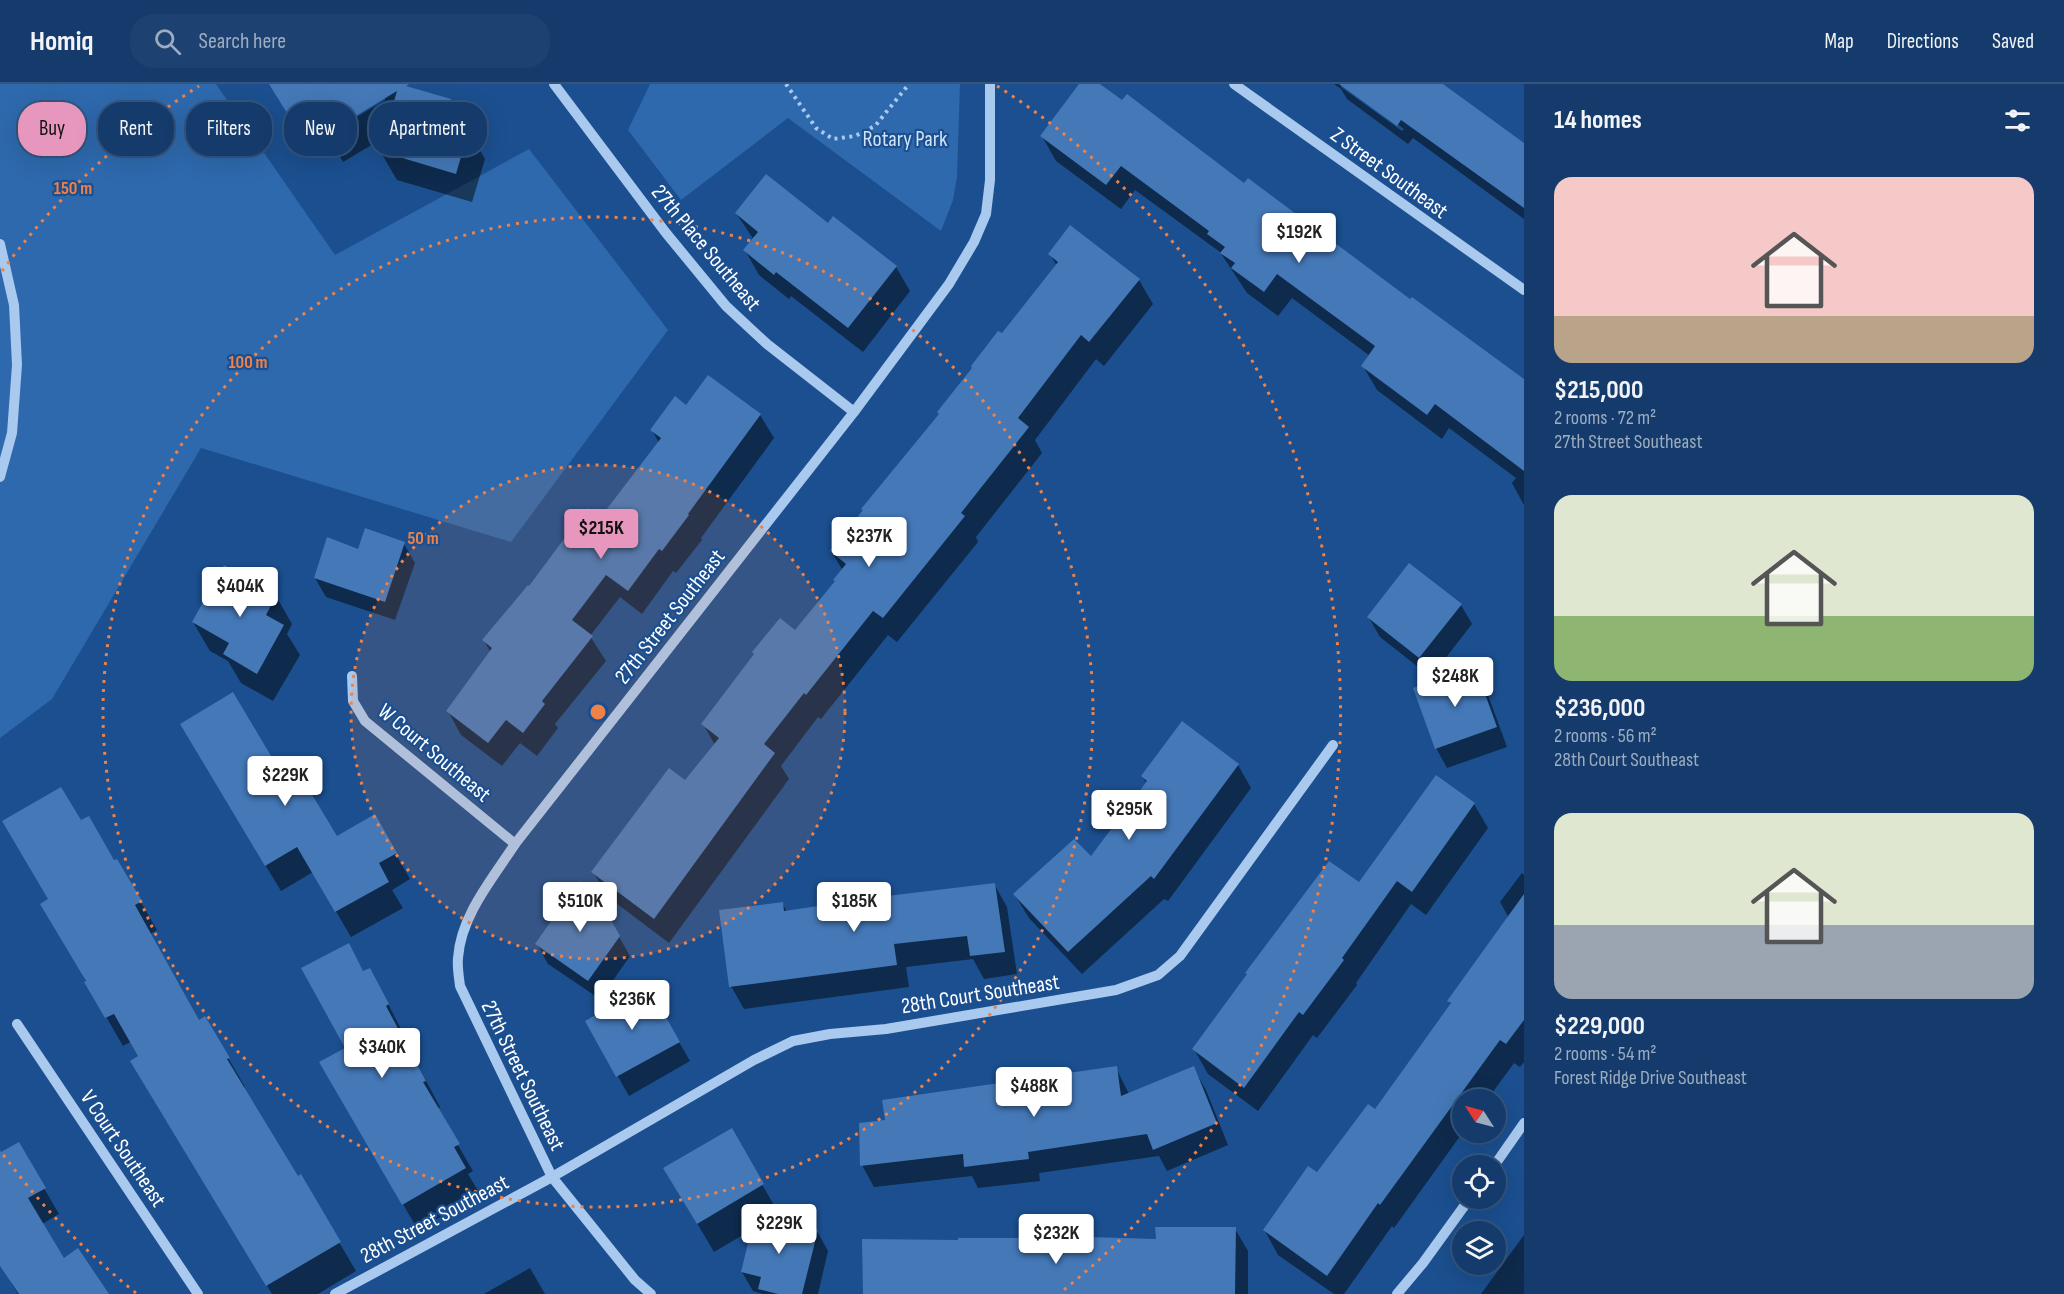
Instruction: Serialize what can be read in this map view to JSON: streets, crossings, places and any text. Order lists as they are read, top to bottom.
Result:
{
  "streets": {
    "street": [
      "Z Street Southeast",
      "27th Place Southeast",
      "27th Street Southeast",
      "W Court Southeast",
      "28th Court Southeast",
      "V Court Southeast",
      "28th Street Southeast"
    ]
  },
  "crossings": [
    ["27th Place Southeast", "27th Street Southeast"],
    ["27th Street Southeast", "W Court Southeast"],
    ["27th Street Southeast", "28th Court Southeast"],
    ["27th Street Southeast", "28th Street Southeast"],
    ["28th Court Southeast", "28th Street Southeast"]
  ],
  "parks": ["Rotary Park"],
  "north": "top left",
  "page": {
    "header": "Homiq",
    "search": "Search here",
    "nav": ["Map", "Directions", "Saved"],
    "heading": "14 homes",
    "chip": [
      "Buy",
      "Rent",
      "Filters",
      "New",
      "Apartment"
    ],
    "list": [
      {
        "name": "$215,000",
        "note": "2 rooms · 72 m² · 27th Street Southeast"
      },
      {
        "name": "$236,000",
        "note": "2 rooms · 56 m² · 28th Court Southeast"
      },
      {
        "name": "$229,000",
        "note": "2 rooms · 54 m² · Forest Ridge Drive Southeast"
      }
    ],
    "price": [
      "$192K",
      "$215K",
      "$237K",
      "$404K",
      "$248K",
      "$229K",
      "$295K",
      "$510K",
      "$185K",
      "$236K",
      "$340K",
      "$488K",
      "$229K",
      "$232K"
    ]
  },
  "rings": ["150 m", "100 m", "50 m"]
}
